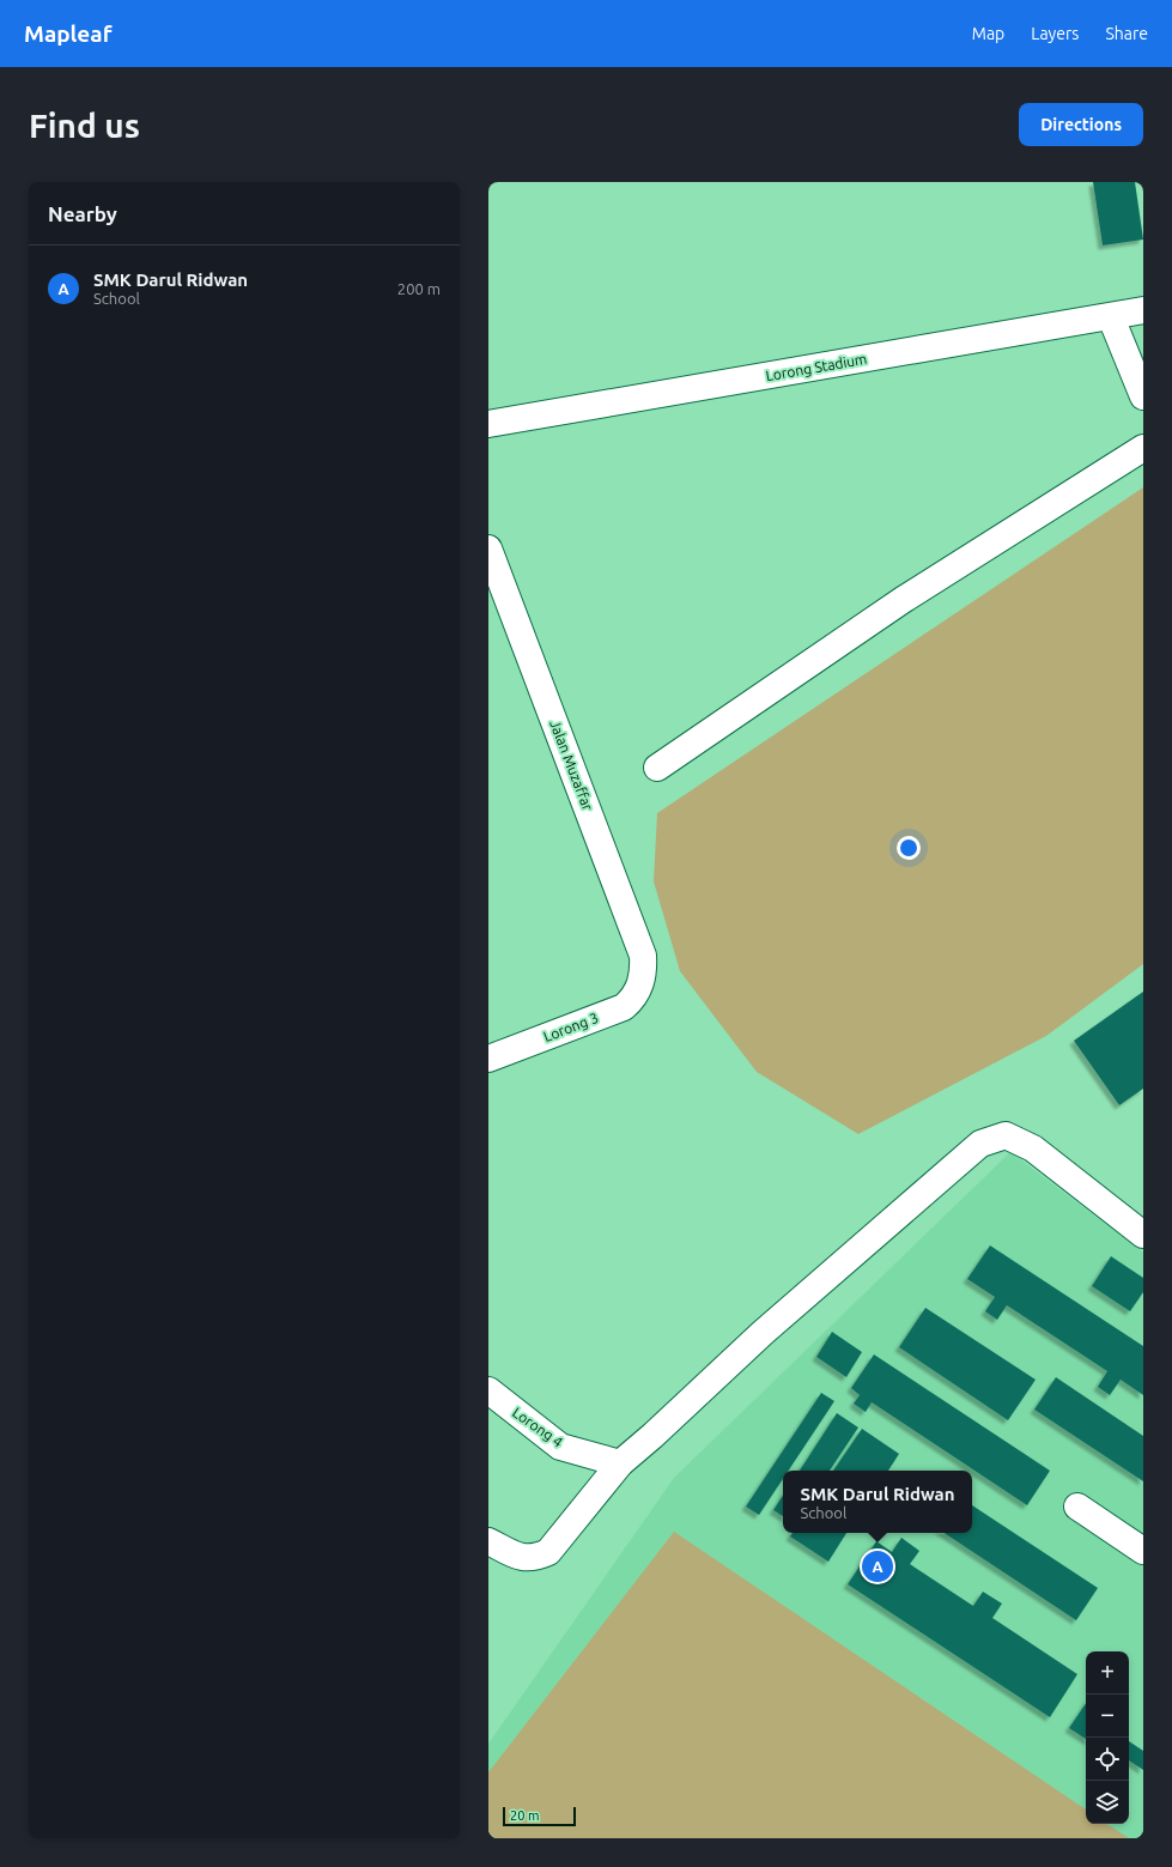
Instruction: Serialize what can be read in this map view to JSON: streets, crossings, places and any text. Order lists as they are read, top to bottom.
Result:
{
  "streets": {
    "street": [
      "Lorong Stadium",
      "Jalan Muzaffar",
      "Lorong 3",
      "Lorong 4"
    ]
  },
  "crossings": [
    ["Jalan Muzaffar", "Lorong 3"]
  ],
  "scale_bar": "20 m",
  "page": {
    "header": "Mapleaf",
    "nav": ["Map", "Layers", "Share"],
    "buttons": "Directions",
    "title": "Find us",
    "heading": "Nearby",
    "list": [
      {
        "mark": "A",
        "name": "SMK Darul Ridwan",
        "note": "School",
        "value": "200 m"
      }
    ],
    "popup": ["SMK Darul Ridwan", "School"],
    "pins": "A",
    "map_buttons": ["+", "−"],
    "scale": "20 m"
  }
}
